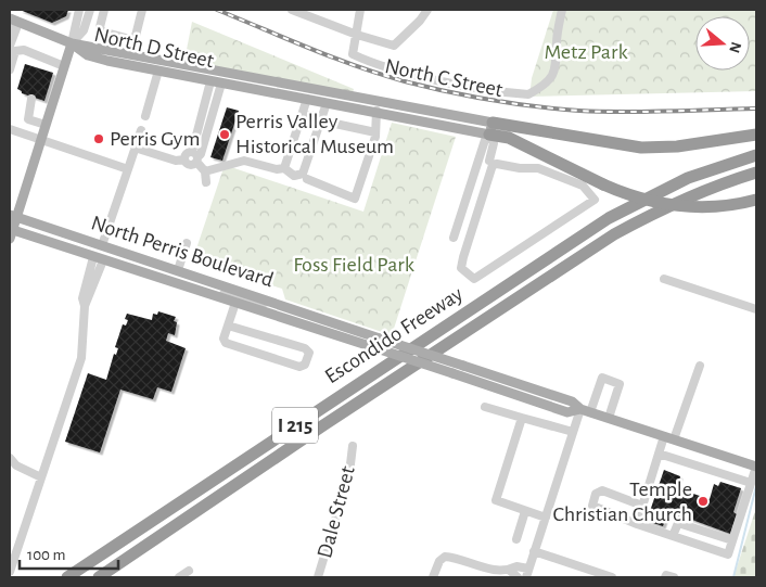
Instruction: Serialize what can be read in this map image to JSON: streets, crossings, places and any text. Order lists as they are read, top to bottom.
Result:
{
  "streets": {
    "highway": ["Escondido Freeway", "I 215"],
    "main road": ["North D Street", "North Perris Boulevard"],
    "street": ["North C Street", "Dale Street"]
  },
  "parks": ["Metz Park", "Foss Field Park"],
  "places": ["Perris Valley Historical Museum", "Perris Gym", "Temple Christian Church"],
  "scale_bar": "100 m",
  "north": "right"
}
